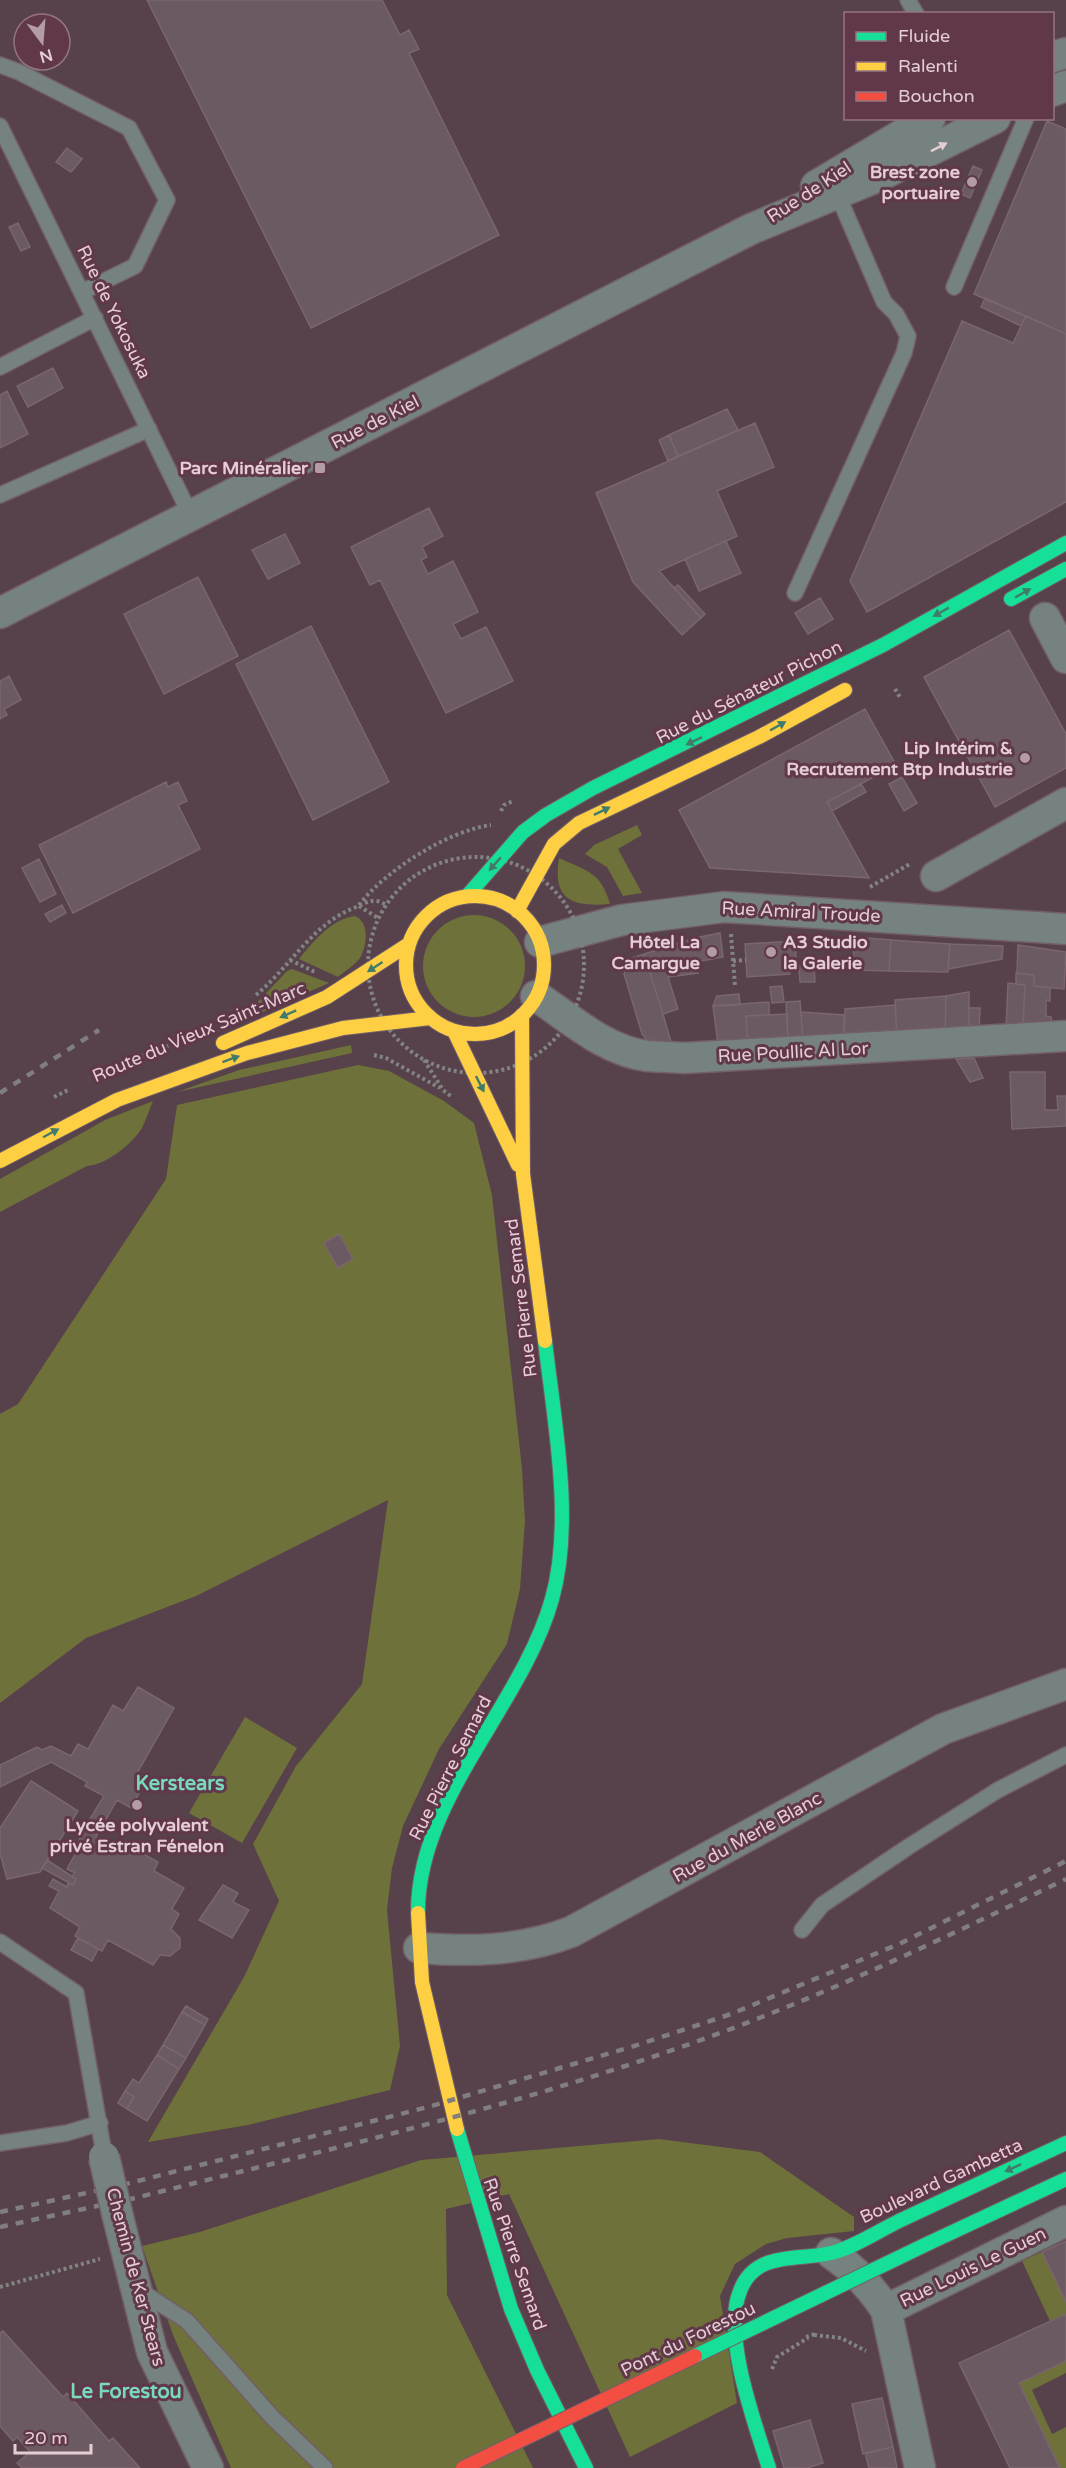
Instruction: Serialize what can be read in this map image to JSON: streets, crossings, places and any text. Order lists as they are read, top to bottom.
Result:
{
  "streets": {
    "main road": [
      "Rue du Sénateur Pichon",
      "Route du Vieux Saint-Marc",
      "Rue Pierre Semard",
      "Boulevard Gambetta",
      "Pont du Forestou"
    ],
    "street": [
      "Rue de Kiel",
      "Rue Amiral Troude",
      "Rue Poullic Al Lor",
      "Rue du Merle Blanc",
      "Rue Louis Le Guen",
      "Chemin de Ker Stears"
    ],
    "lane": ["Rue de Yokosuka"]
  },
  "crossings": [
    ["Rue de Kiel", "Rue de Yokosuka"],
    ["Rue du Sénateur Pichon", "Rue Amiral Troude"],
    ["Rue du Sénateur Pichon", "Route du Vieux Saint-Marc"],
    ["Rue du Sénateur Pichon", "Rue Poullic Al Lor"],
    ["Rue du Sénateur Pichon", "Rue Pierre Semard"],
    ["Rue Amiral Troude", "Route du Vieux Saint-Marc"],
    ["Rue Amiral Troude", "Rue Poullic Al Lor"],
    ["Rue Amiral Troude", "Rue Pierre Semard"],
    ["Route du Vieux Saint-Marc", "Rue Poullic Al Lor"],
    ["Route du Vieux Saint-Marc", "Rue Pierre Semard"],
    ["Rue Poullic Al Lor", "Rue Pierre Semard"],
    ["Rue Pierre Semard", "Rue du Merle Blanc"],
    ["Boulevard Gambetta", "Rue Louis Le Guen"]
  ],
  "one_way": ["Boulevard Gambetta"],
  "districts": ["Kerstears", "Le Forestou"],
  "places": {
    "other": [
      "Brest zone portuaire",
      "Lip Intérim & Recrutement Btp Industrie",
      "Hôtel La Camargue",
      "A3 Studio la Galerie",
      "Lycée polyvalent privé Estran Fénelon"
    ],
    "transit": ["Parc Minéralier"]
  },
  "legend": ["Fluide", "Ralenti", "Bouchon"],
  "scale_bar": "20 m",
  "north": "bottom"
}
